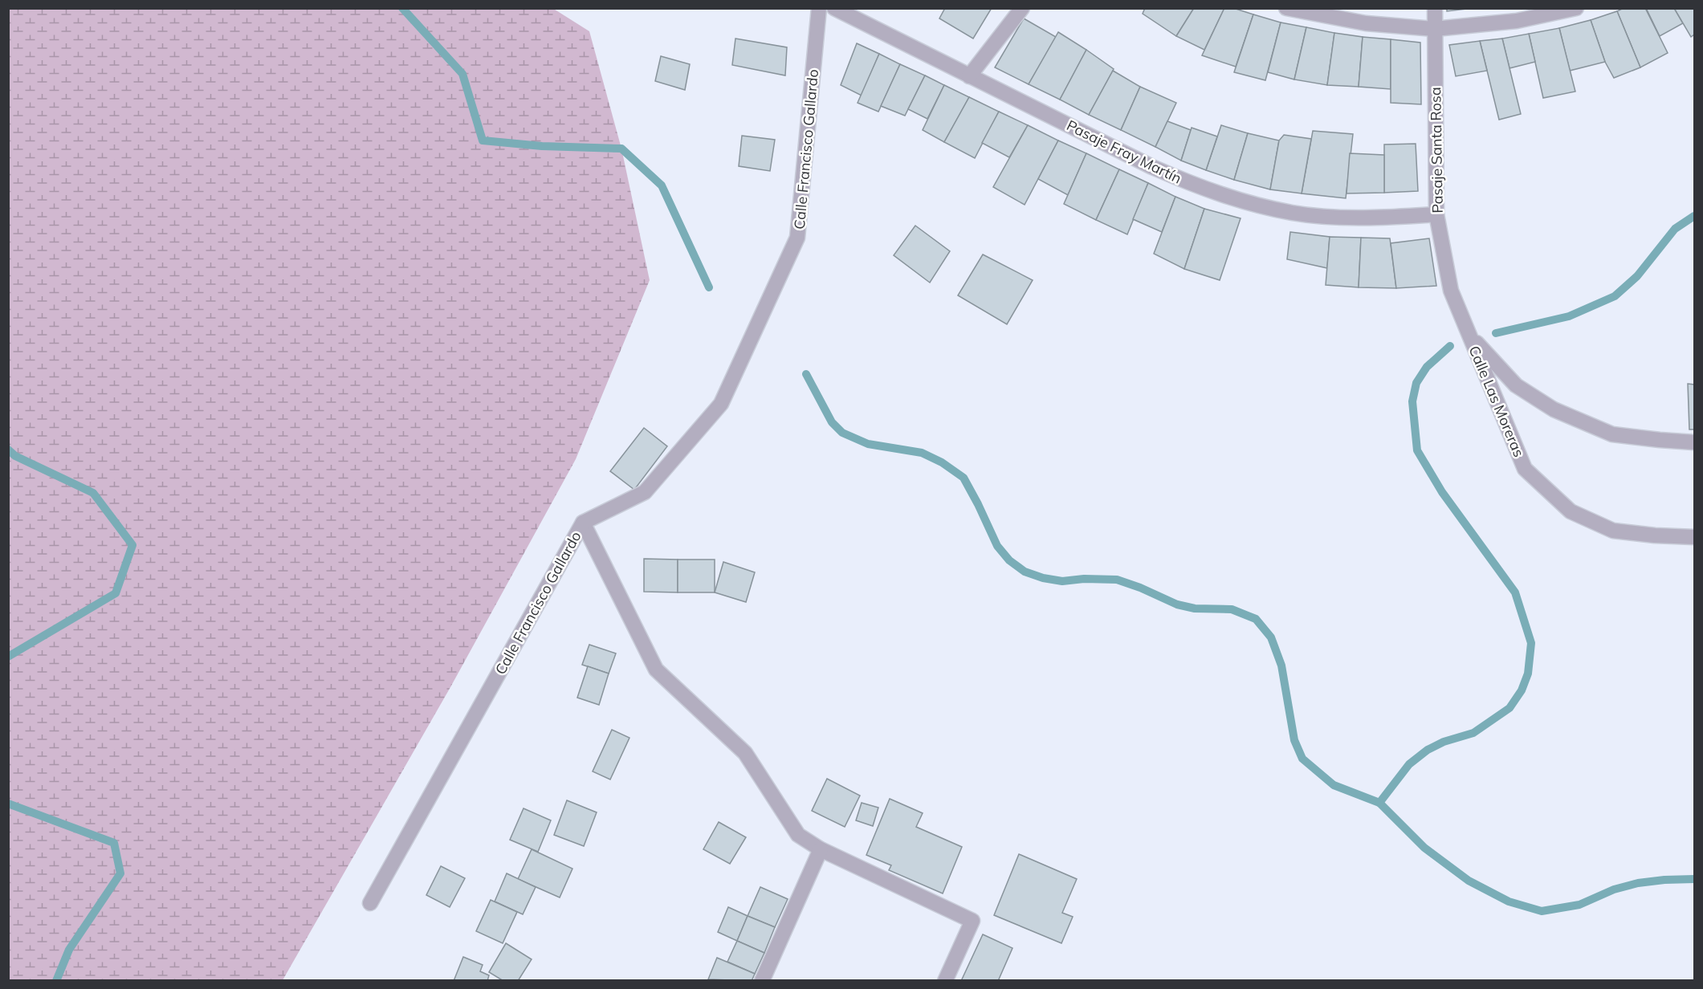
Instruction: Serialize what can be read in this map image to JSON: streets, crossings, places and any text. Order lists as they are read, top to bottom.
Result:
{
  "streets": {
    "street": [
      "Calle Francisco Gallardo",
      "Pasaje Santa Rosa",
      "Pasaje Fray Martín",
      "Calle Las Moreras"
    ]
  },
  "crossings": [
    ["Pasaje Santa Rosa", "Pasaje Fray Martín"],
    ["Pasaje Santa Rosa", "Calle Las Moreras"]
  ]
}
